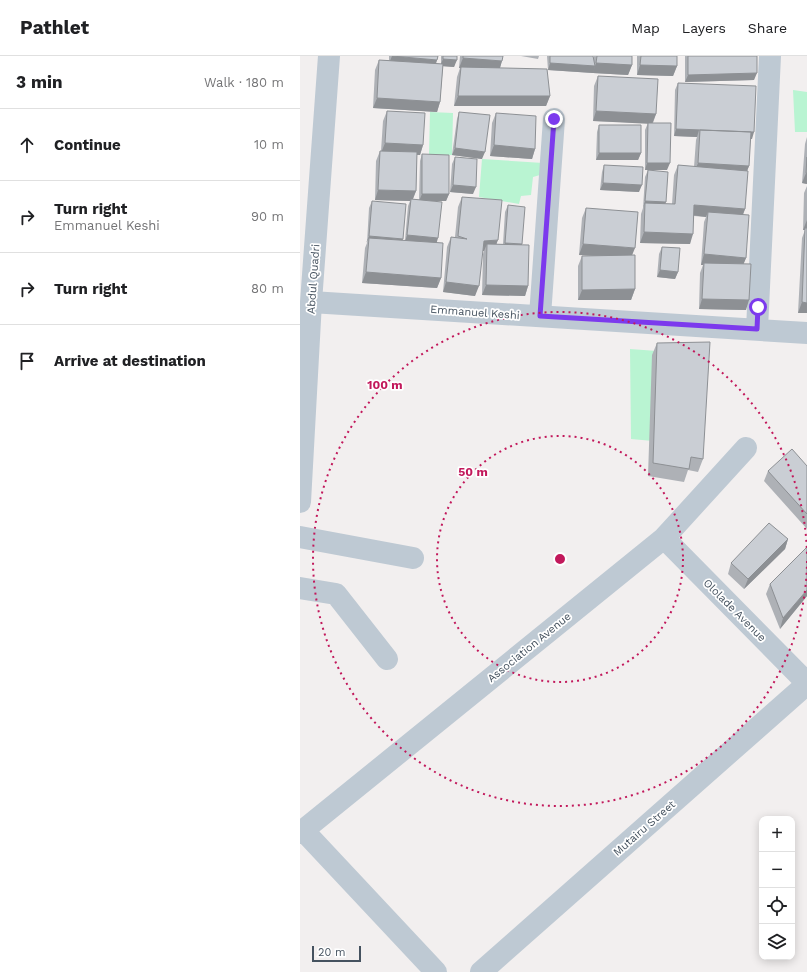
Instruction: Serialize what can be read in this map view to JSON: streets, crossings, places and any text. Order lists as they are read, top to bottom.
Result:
{
  "streets": {
    "street": [
      "Abdul Quadri",
      "Emmanuel Keshi",
      "Ololade Avenue",
      "Association Avenue",
      "Mutairu Street"
    ]
  },
  "crossings": [
    ["Abdul Quadri", "Emmanuel Keshi"],
    ["Ololade Avenue", "Association Avenue"],
    ["Ololade Avenue", "Mutairu Street"]
  ],
  "scale_bar": "20 m",
  "page": {
    "header": "Pathlet",
    "nav": ["Map", "Layers", "Share"],
    "heading": ["3 min", "Walk · 180 m"],
    "list": [
      ["Continue", "10 m"],
      ["Turn right", "Emmanuel Keshi", "90 m"],
      ["Turn right", "80 m"],
      "Arrive at destination"
    ],
    "map_buttons": ["+", "−"],
    "scale": "20 m"
  },
  "rings": ["100 m", "50 m"]
}
